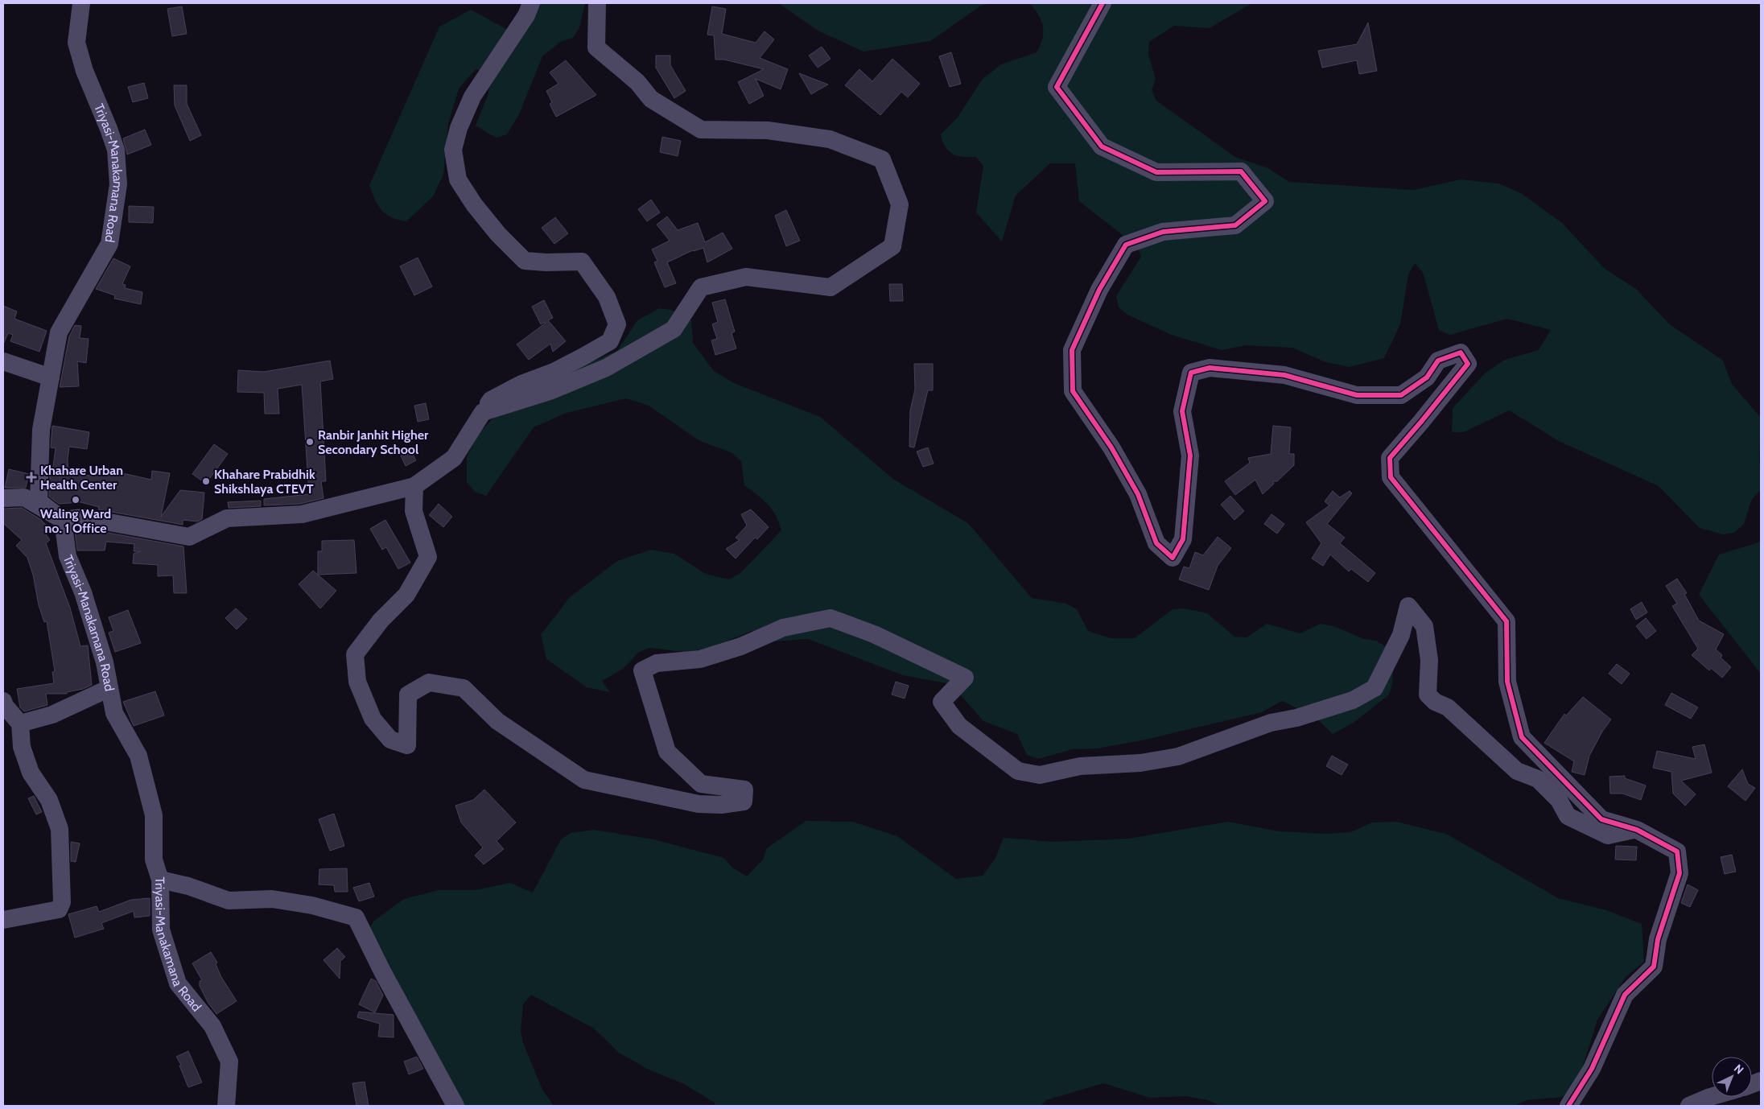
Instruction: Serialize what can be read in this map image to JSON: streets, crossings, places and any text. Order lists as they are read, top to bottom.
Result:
{
  "streets": {
    "street": ["Triyasi-Manakamana Road"]
  },
  "places": {
    "other": ["Ranbir Janhit Higher Secondary School", "Khahare Prabidhik Shikshlaya CTEVT", "Waling Ward no. 1 Office"],
    "health": ["Khahare Urban Health Center"]
  },
  "north": "top right"
}
